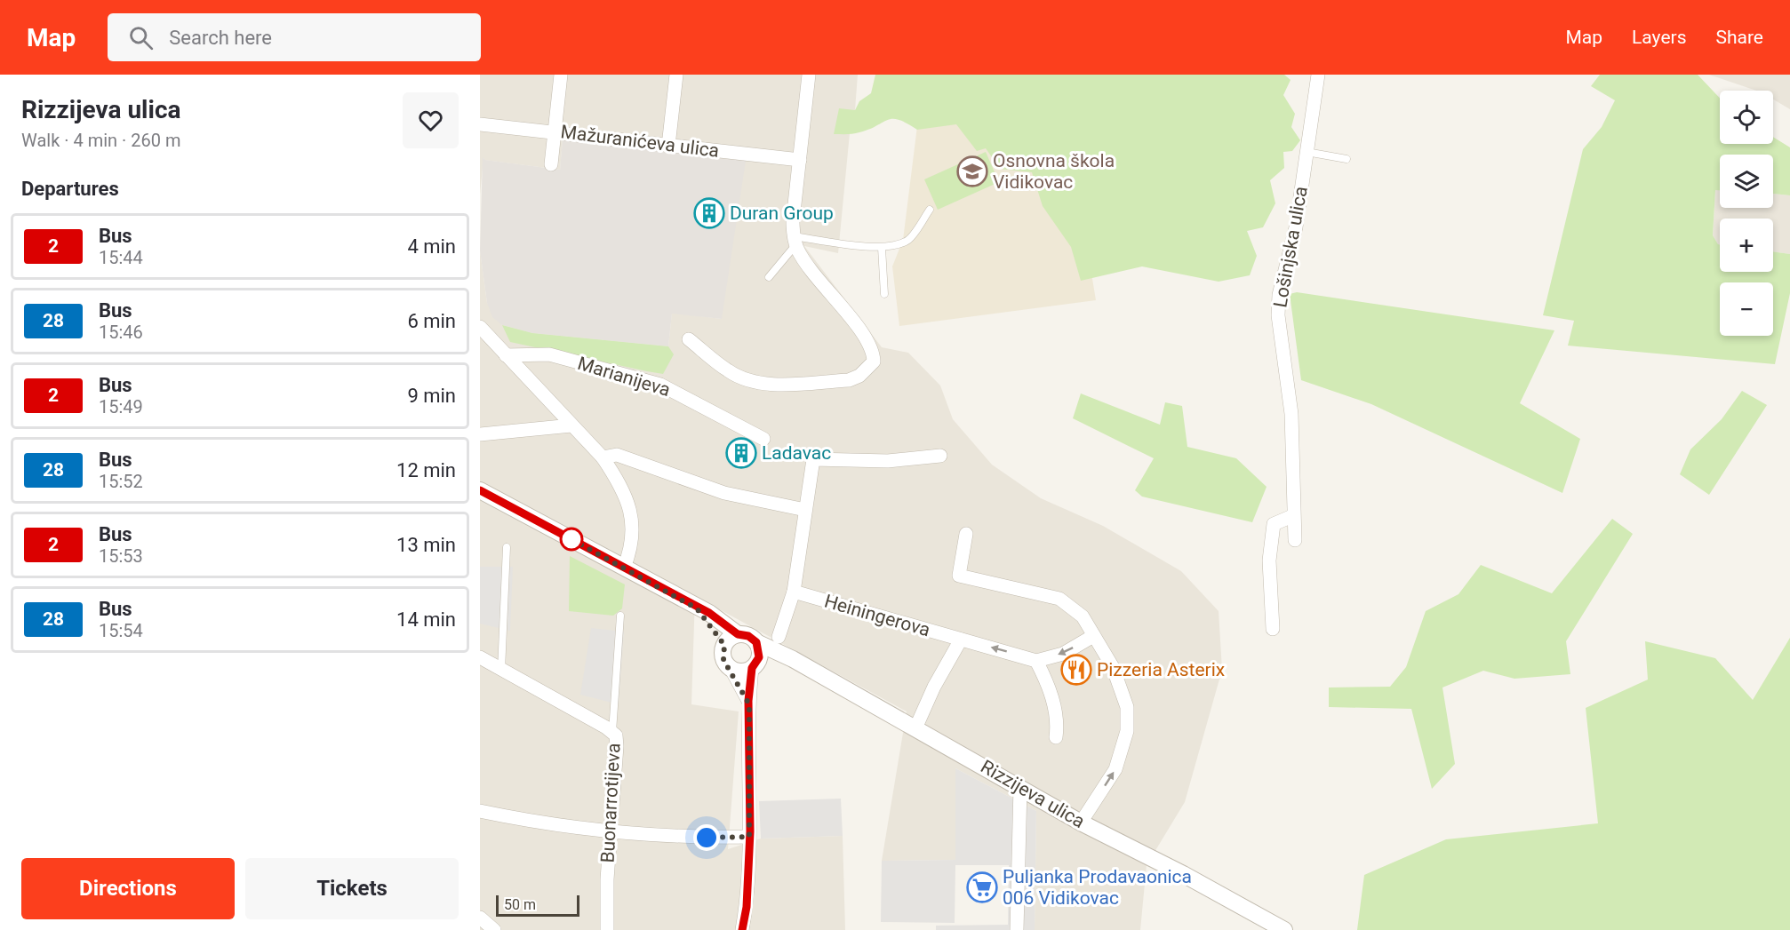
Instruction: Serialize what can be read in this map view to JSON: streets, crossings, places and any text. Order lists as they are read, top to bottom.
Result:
{
  "streets": {
    "street": [
      "Mažuranićeva ulica",
      "Lošinjska ulica",
      "Marianijeva",
      "Heiningerova",
      "Rizzijeva ulica",
      "Buonarrotijeva"
    ]
  },
  "places": {
    "school or university": ["Osnovna škola Vidikovac"],
    "building": ["Duran Group", "Ladavac"],
    "restaurant": ["Pizzeria Asterix"],
    "supermarket": ["Puljanka Prodavaonica 006 Vidikovac"]
  },
  "lines": ["bus line 2"],
  "scale_bar": "50 m",
  "page": {
    "header": "Map",
    "search": "Search here",
    "nav": ["Map", "Layers", "Share"],
    "heading": [
      ["Rizzijeva ulica", "Walk · 4 min · 260 m"],
      "Departures"
    ],
    "map_buttons": ["+", "−"],
    "list": [
      {
        "mark": "2",
        "name": "Bus",
        "note": "15:44",
        "value": "4 min"
      },
      {
        "mark": "28",
        "name": "Bus",
        "note": "15:46",
        "value": "6 min"
      },
      {
        "mark": "2",
        "name": "Bus",
        "note": "15:49",
        "value": "9 min"
      },
      {
        "mark": "28",
        "name": "Bus",
        "note": "15:52",
        "value": "12 min"
      },
      {
        "mark": "2",
        "name": "Bus",
        "note": "15:53",
        "value": "13 min"
      },
      {
        "mark": "28",
        "name": "Bus",
        "note": "15:54",
        "value": "14 min"
      }
    ],
    "buttons": ["Directions", "Tickets"],
    "scale": "50 m"
  }
}
